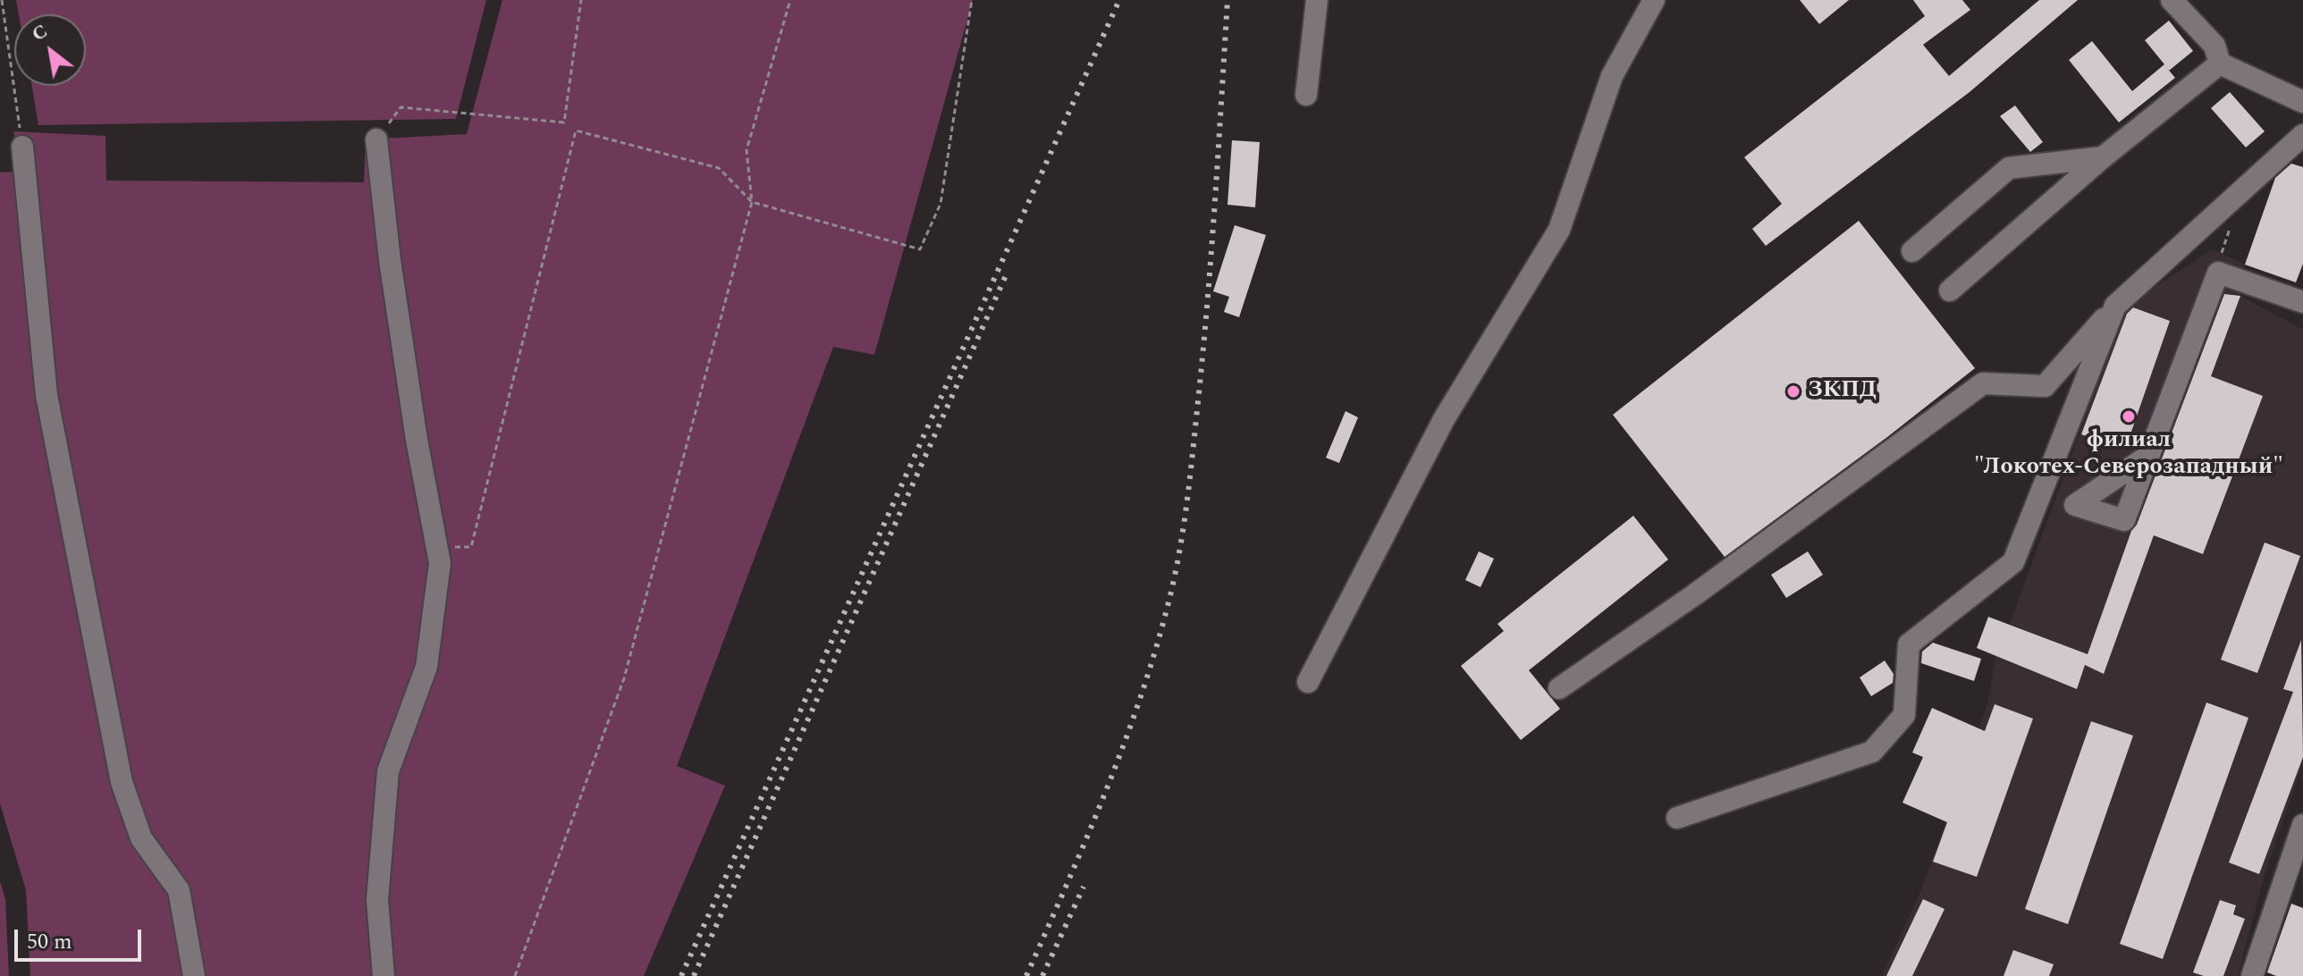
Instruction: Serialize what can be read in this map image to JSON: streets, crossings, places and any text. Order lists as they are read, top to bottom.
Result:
{
  "places": ["ЗКПД", "филиал \"Локотех-Северозападный\""],
  "scale_bar": "50 m",
  "north": "top left"
}
